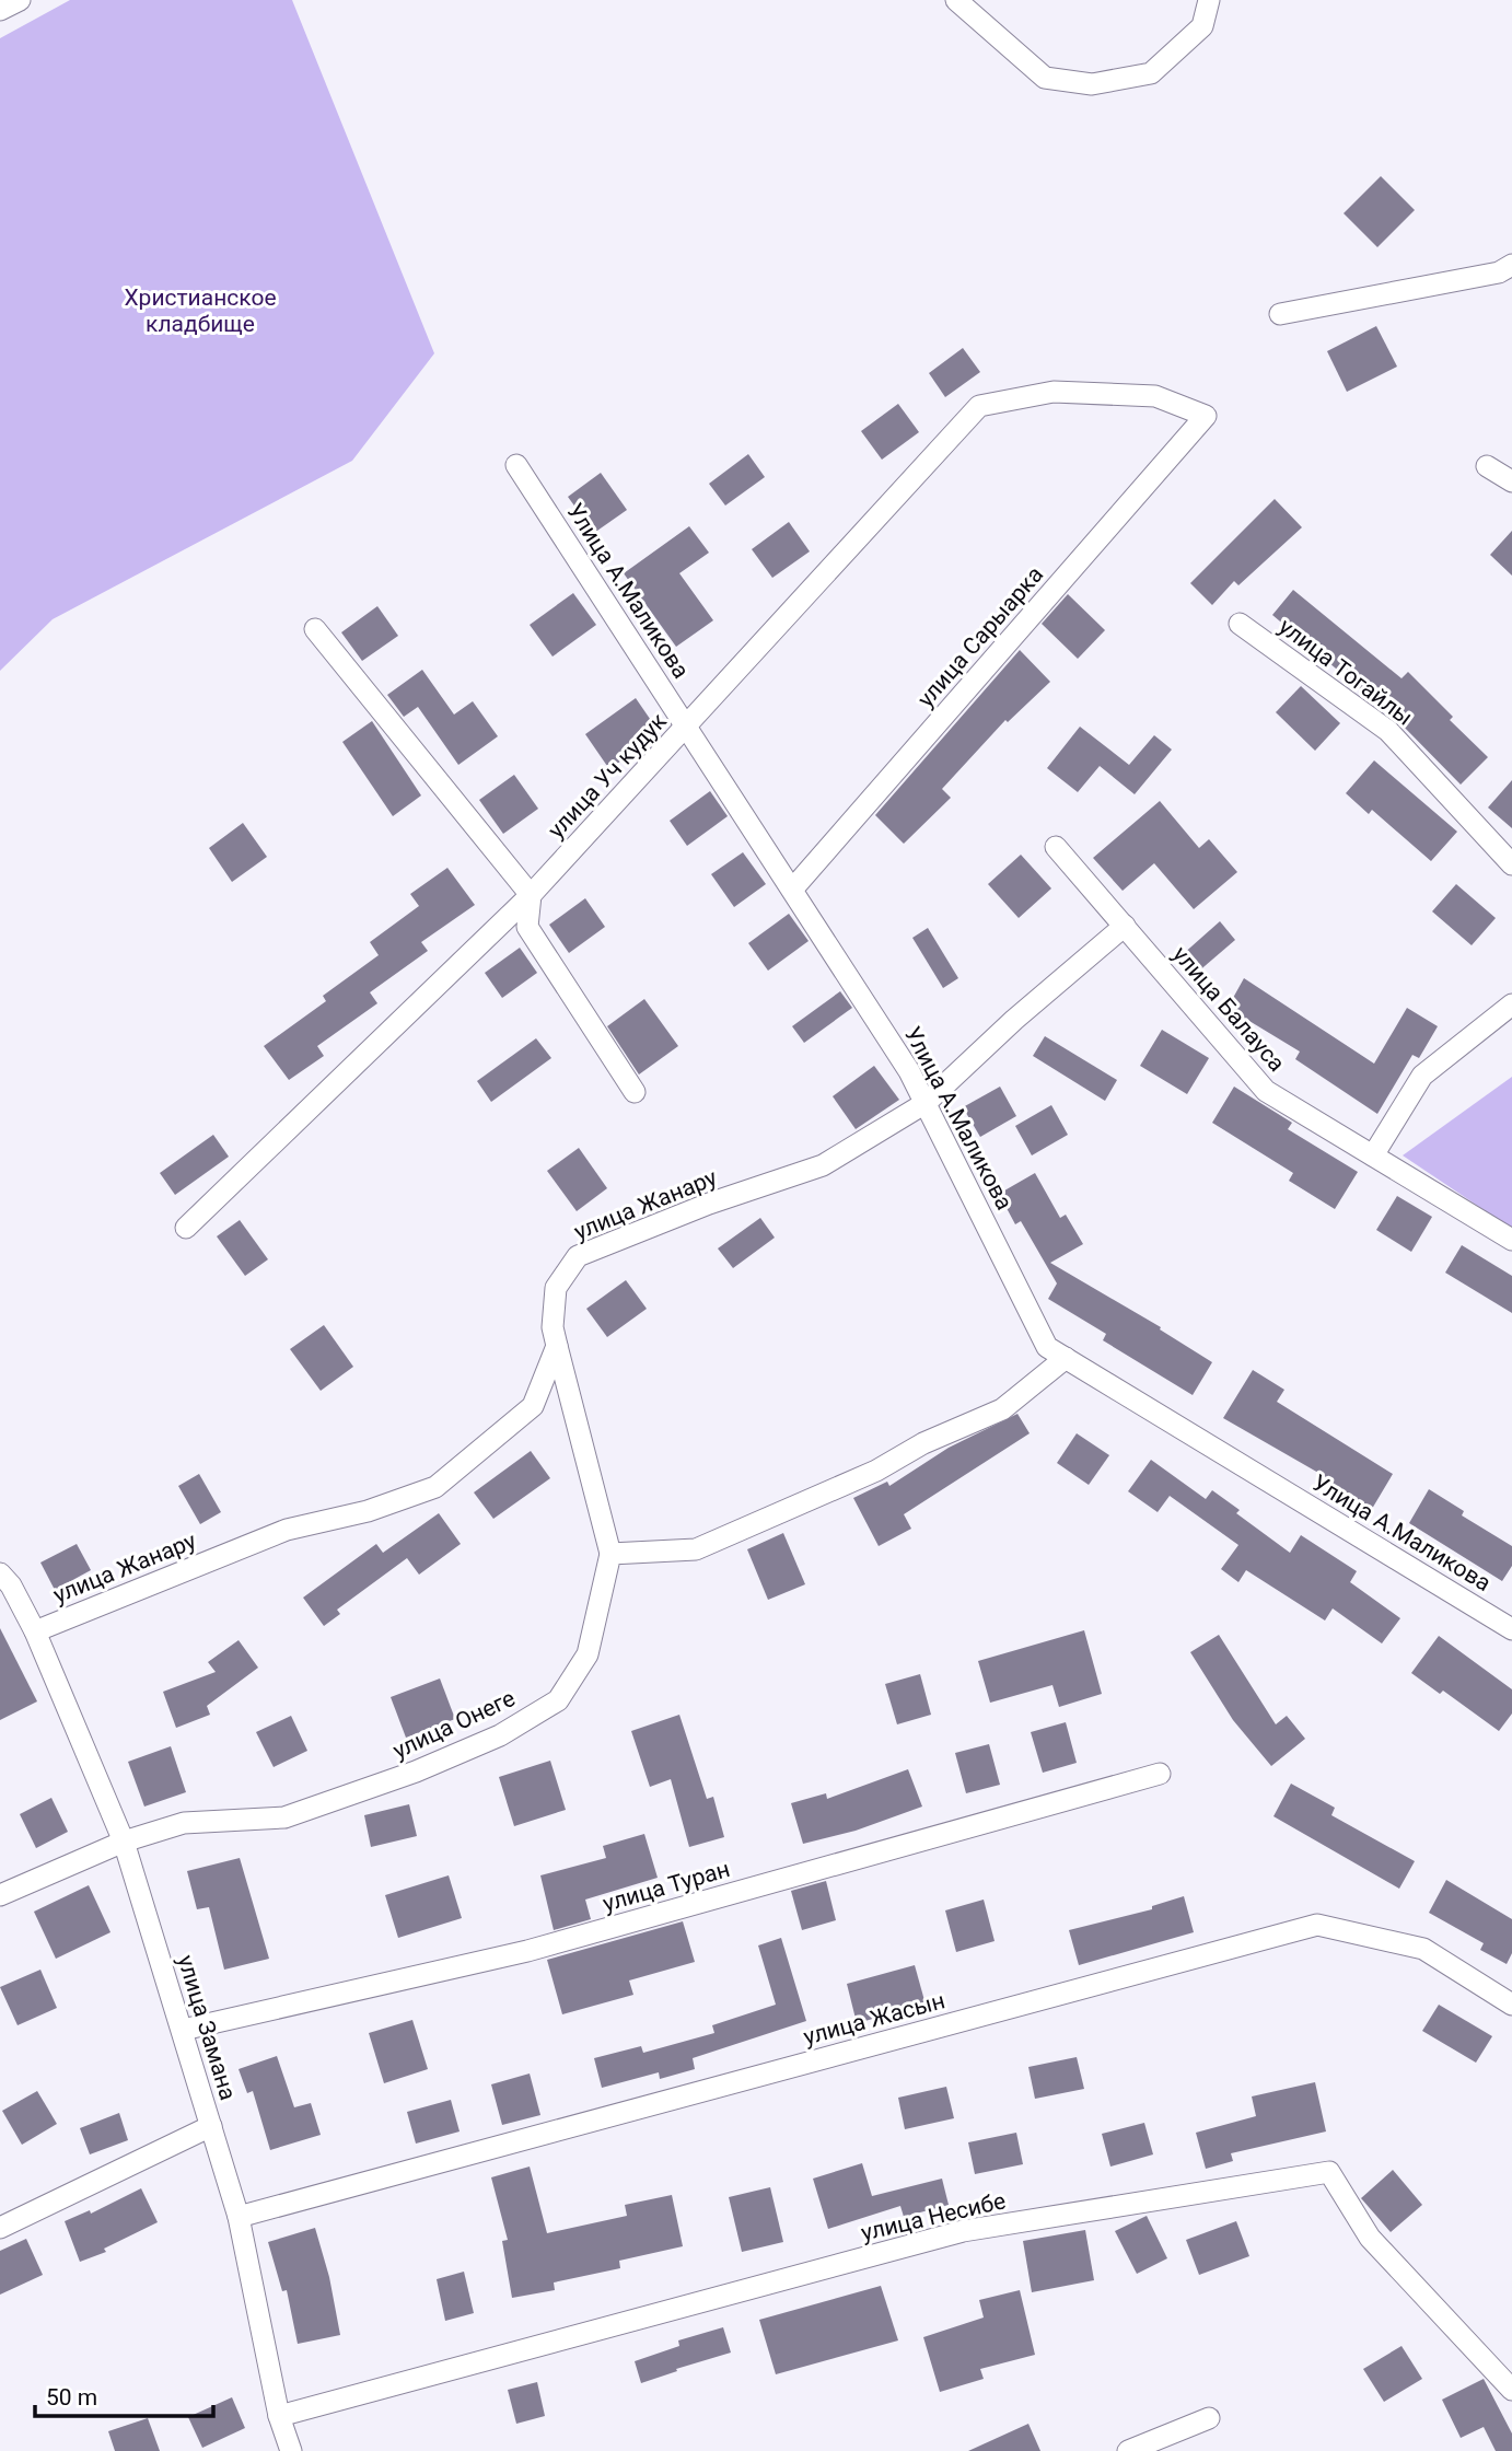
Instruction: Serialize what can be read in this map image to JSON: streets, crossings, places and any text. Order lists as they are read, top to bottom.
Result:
{
  "streets": {
    "street": [
      "Улица А.Маликова",
      "улица Сарыарка",
      "улица Тогайлы",
      "улица Уч кудук",
      "улица Балауса",
      "улица Жанару",
      "улица Онеге",
      "улица Туран",
      "улица Жасын",
      "улица Замана",
      "улица Несибе"
    ]
  },
  "crossings": [
    ["Улица А.Маликова", "улица Сарыарка"],
    ["Улица А.Маликова", "улица Уч кудук"],
    ["Улица А.Маликова", "улица Жанару"],
    ["улица Сарыарка", "улица Уч кудук"],
    ["улица Балауса", "улица Жанару"],
    ["улица Жанару", "улица Замана"],
    ["улица Онеге", "улица Замана"],
    ["улица Туран", "улица Замана"],
    ["улица Жасын", "улица Замана"],
    ["улица Замана", "улица Несибе"]
  ],
  "parks": ["Христианское кладбище"],
  "scale_bar": "50 m"
}
